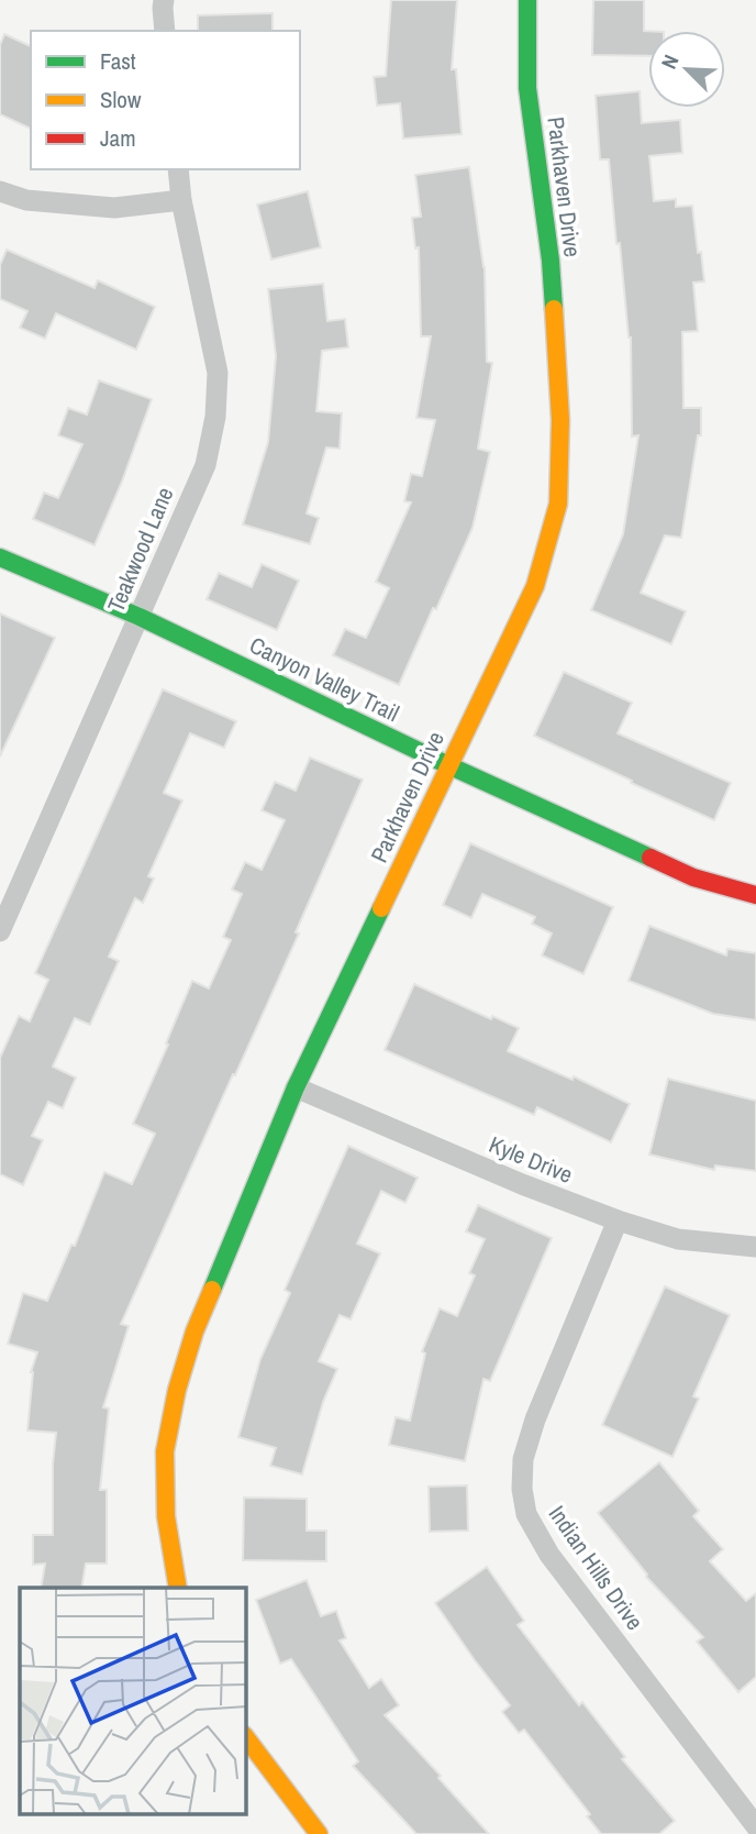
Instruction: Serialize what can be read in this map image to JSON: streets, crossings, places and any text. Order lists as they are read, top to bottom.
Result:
{
  "streets": {
    "street": [
      "Parkhaven Drive",
      "Teakwood Lane",
      "Canyon Valley Trail",
      "Kyle Drive",
      "Indian Hills Drive"
    ]
  },
  "crossings": [
    ["Parkhaven Drive", "Canyon Valley Trail"],
    ["Parkhaven Drive", "Kyle Drive"],
    ["Teakwood Lane", "Canyon Valley Trail"],
    ["Kyle Drive", "Indian Hills Drive"]
  ],
  "legend": ["Fast", "Slow", "Jam"],
  "north": "top left"
}
